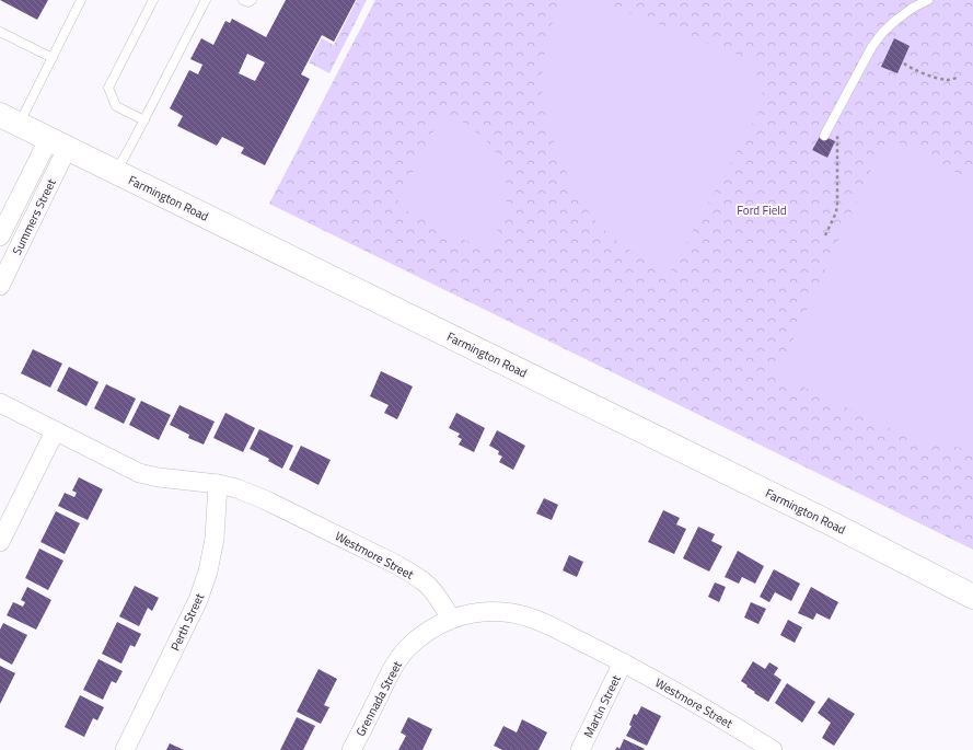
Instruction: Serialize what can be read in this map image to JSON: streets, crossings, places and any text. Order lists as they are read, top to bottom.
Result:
{
  "streets": {
    "main road": ["Farmington Road"],
    "street": [
      "Summers Street",
      "Westmore Street",
      "Perth Street",
      "Grennada Street",
      "Martin Street"
    ]
  },
  "crossings": [
    ["Farmington Road", "Summers Street"],
    ["Westmore Street", "Perth Street"],
    ["Westmore Street", "Grennada Street"],
    ["Westmore Street", "Martin Street"]
  ],
  "parks": ["Ford Field"]
}
